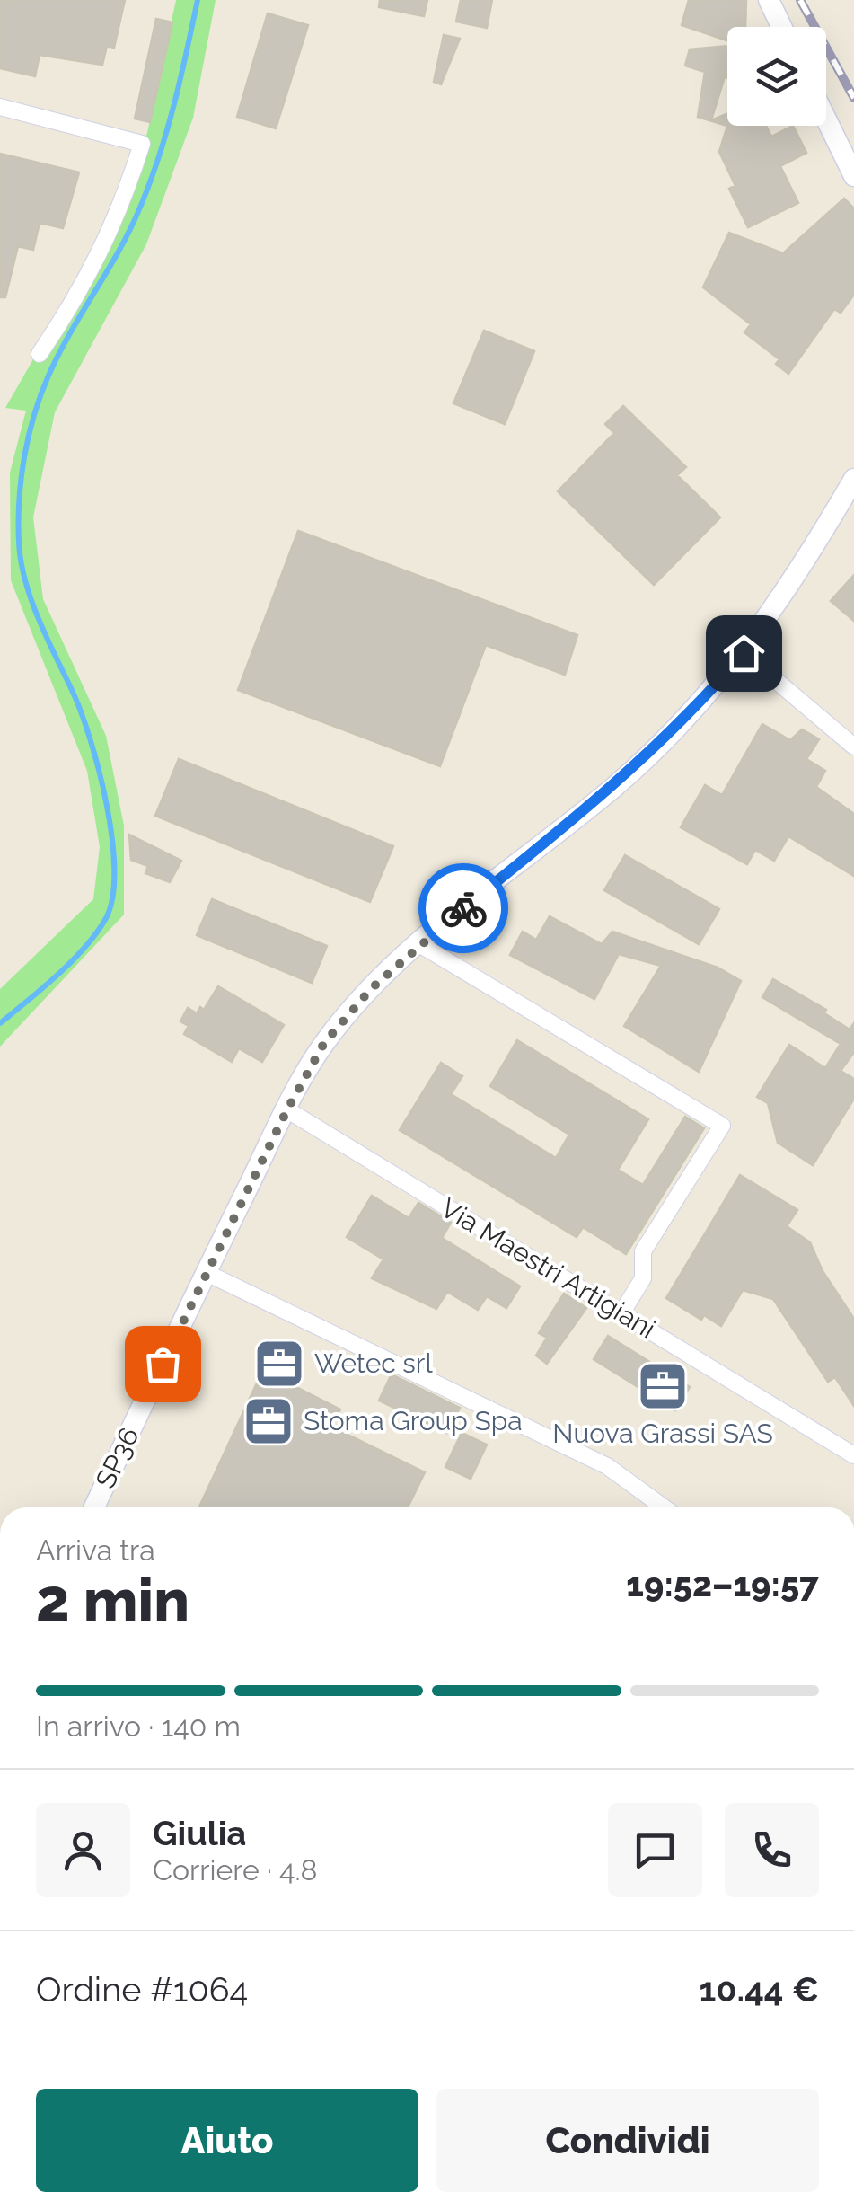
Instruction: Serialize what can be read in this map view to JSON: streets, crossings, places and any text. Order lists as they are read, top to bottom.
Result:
{
  "streets": {
    "main road": ["SP36"],
    "street": ["Via Maestri Artigiani"]
  },
  "crossings": [
    ["Via Maestri Artigiani", "SP36"]
  ],
  "places": {
    "office": ["Wetec srl", "Nuova Grassi SAS", "Stoma Group Spa"]
  },
  "page": {
    "heading": ["2 min", "Arriva tra", "19:52–19:57"],
    "panel": [
      "Giulia",
      "Corriere · 4.8",
      "Ordine #1064",
      "10.44 €"
    ],
    "bar": "In arrivo · 140 m",
    "buttons": ["Aiuto", "Condividi"]
  }
}
